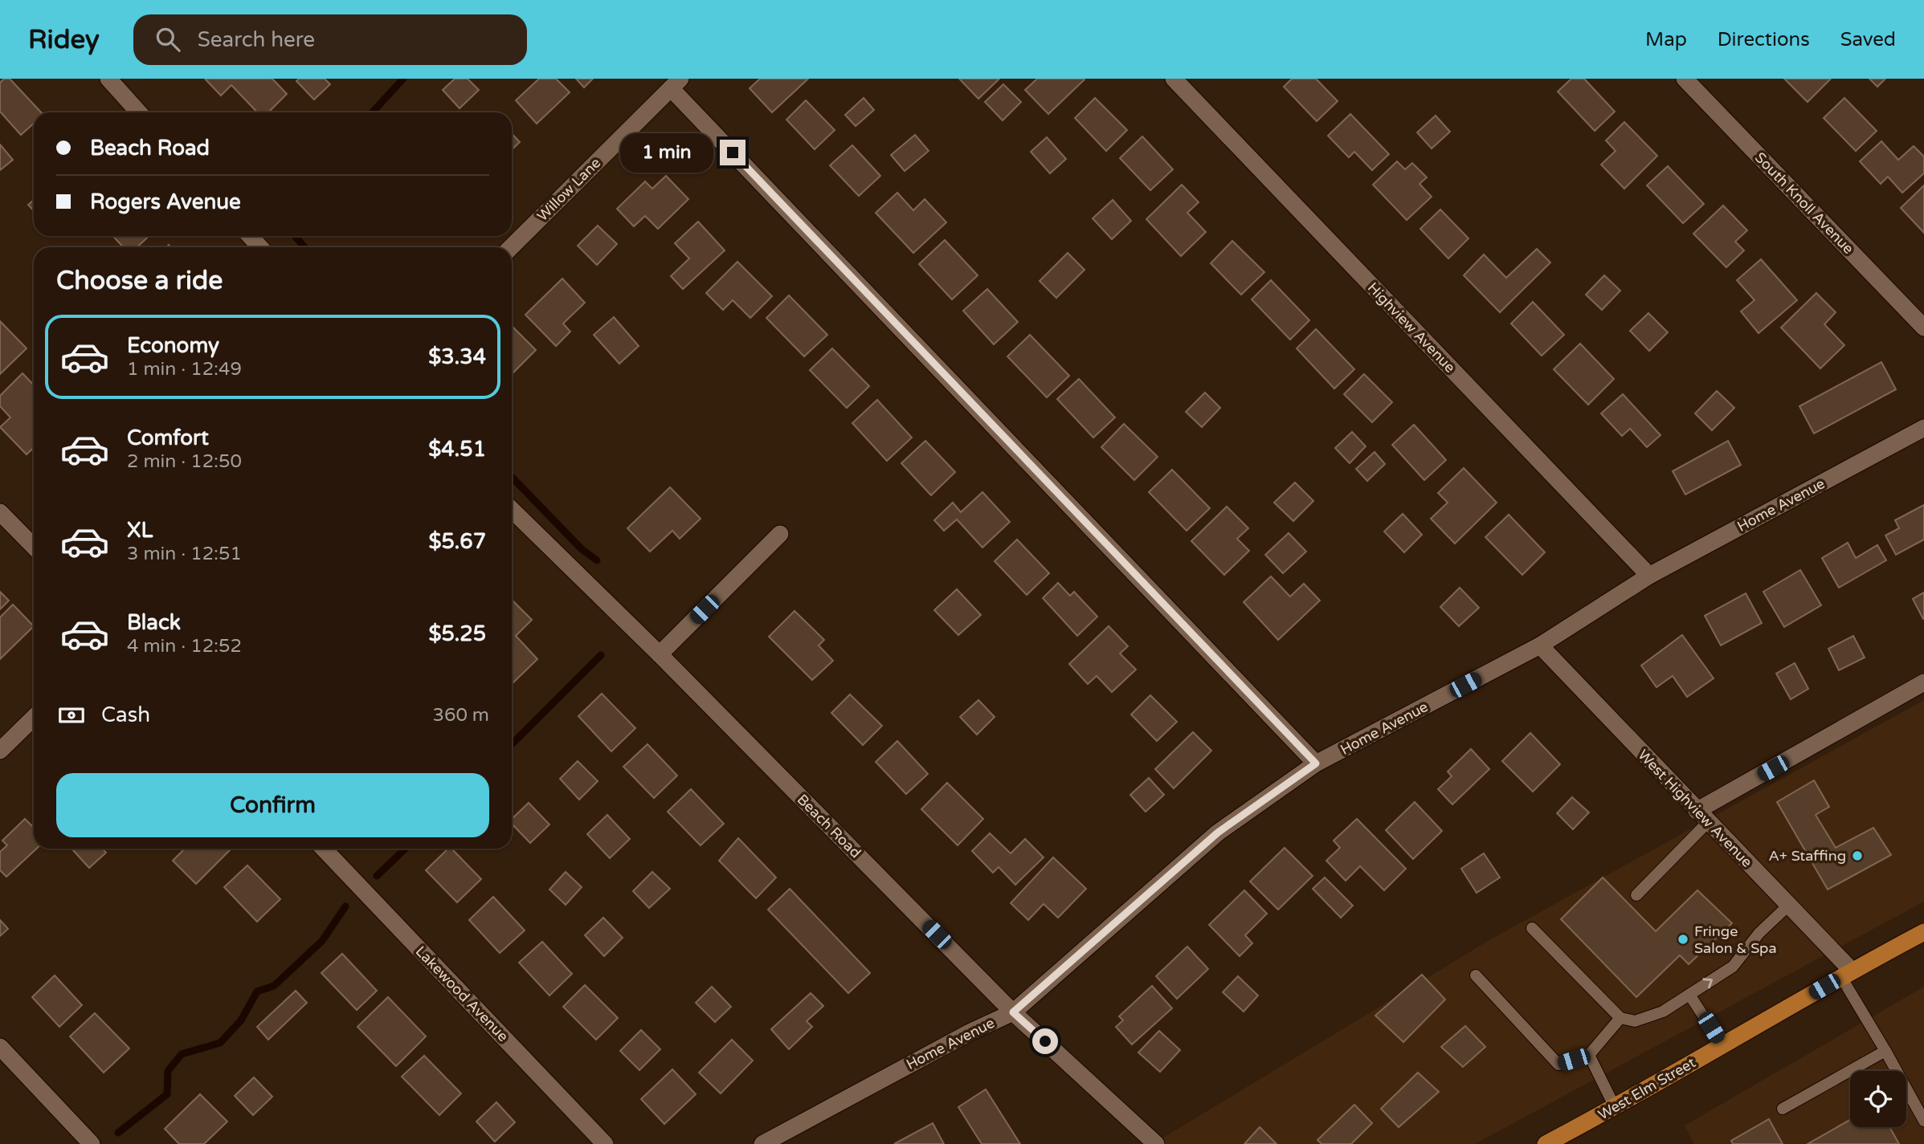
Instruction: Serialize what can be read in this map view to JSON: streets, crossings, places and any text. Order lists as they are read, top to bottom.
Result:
{
  "streets": {
    "main road": ["West Elm Street"],
    "street": [
      "Willow Lane",
      "South Knoll Avenue",
      "Highview Avenue",
      "Home Avenue",
      "West Highview Avenue",
      "Beach Road",
      "Lakewood Avenue"
    ]
  },
  "crossings": [
    ["Highview Avenue", "Home Avenue"],
    ["Home Avenue", "West Highview Avenue"],
    ["Home Avenue", "Beach Road"],
    ["West Highview Avenue", "West Elm Street"]
  ],
  "places": ["A+ Staffing", "Fringe Salon & Spa"],
  "page": {
    "header": "Ridey",
    "search": "Search here",
    "nav": ["Map", "Directions", "Saved"],
    "banner": ["Beach Road", "Rogers Avenue"],
    "bubble": "1 min",
    "heading": "Choose a ride",
    "list": [
      {
        "name": "Economy",
        "note": "1 min · 12:49",
        "value": "$3.34"
      },
      {
        "name": "Comfort",
        "note": "2 min · 12:50",
        "value": "$4.51"
      },
      {
        "name": "XL",
        "note": "3 min · 12:51",
        "value": "$5.67"
      },
      {
        "name": "Black",
        "note": "4 min · 12:52",
        "value": "$5.25"
      }
    ],
    "pay": ["Cash", "360 m"],
    "buttons": "Confirm"
  }
}
